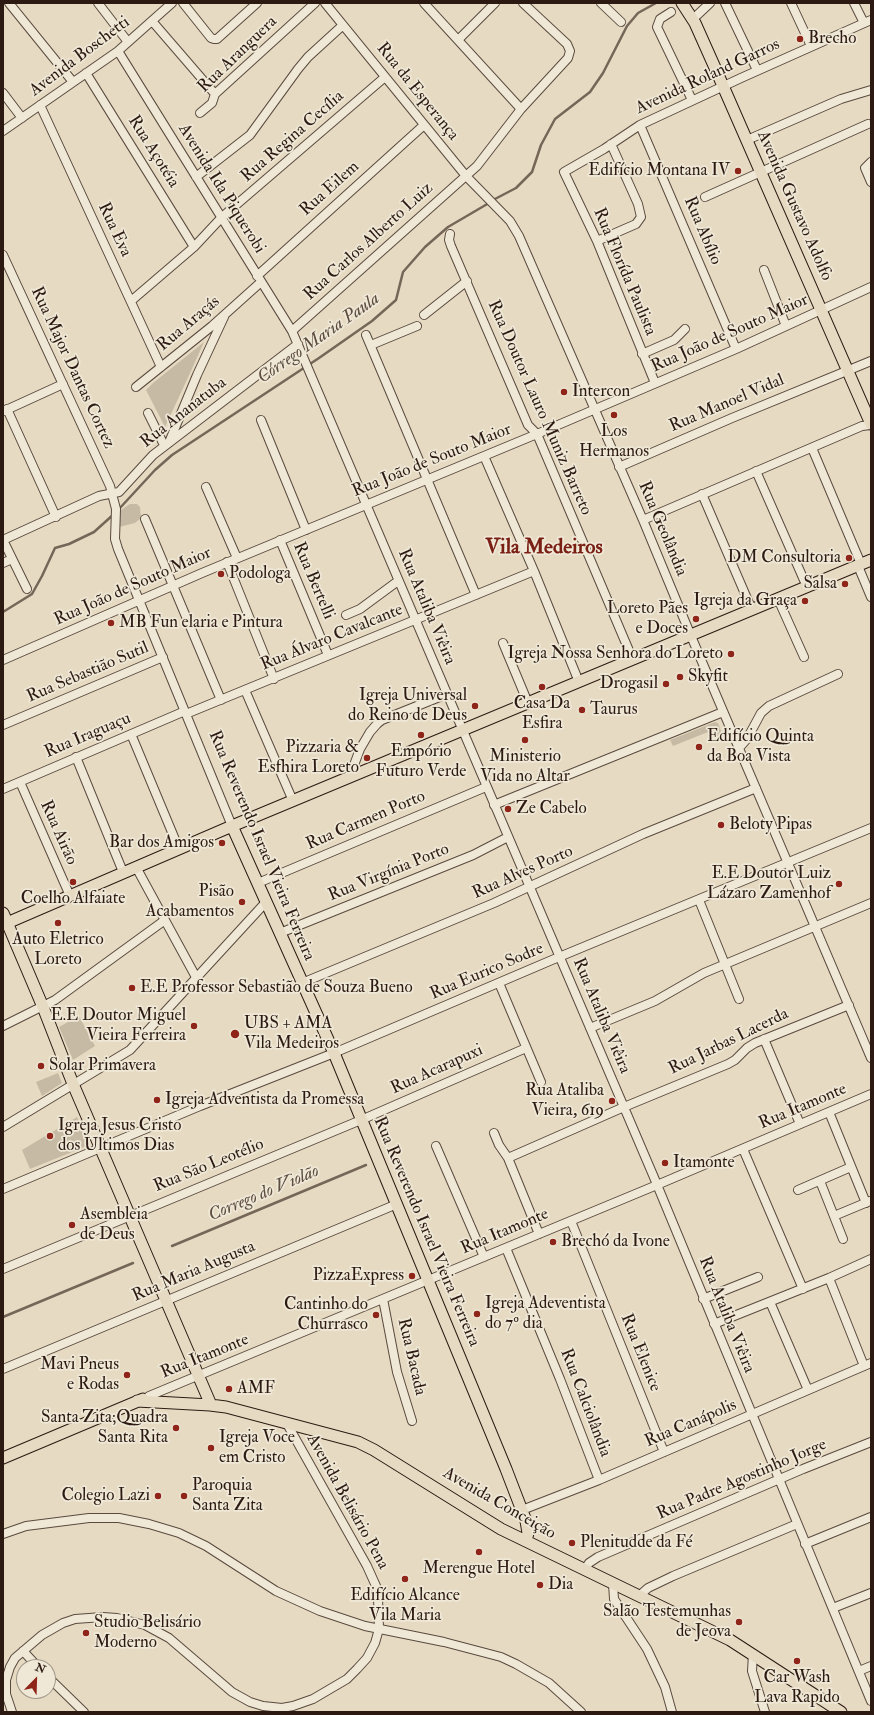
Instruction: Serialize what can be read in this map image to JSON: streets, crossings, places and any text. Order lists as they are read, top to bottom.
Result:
{
  "streets": {
    "main road": ["Avenida Gustavo Adolfo", "Rua Reverendo Israel Vieira Ferreira", "Avenida Conceição"],
    "street": [
      "Rua Aranguera",
      "Avenida Boschetti",
      "Avenida Roland Garros",
      "Rua da Esperança",
      "Rua Regina Cecília",
      "Rua Açotéia",
      "Avenida Ida Piquerobi",
      "Rua Eilem",
      "Rua Eva",
      "Rua Abílio",
      "Rua Carlos Alberto Luiz",
      "Rua Florída Paulista",
      "Rua Araçás",
      "Rua João de Souto Maior",
      "Rua Major Dantas Cortez",
      "Rua Manoel Vidal",
      "Rua Doutor Lauro Muniz Barreto",
      "Rua Ananatuba",
      "Rua Geolândia",
      "Rua Bertelli",
      "Rua Ataliba Viêira",
      "Rua Álvaro Cavalcante",
      "Rua Sebastião Sutil",
      "Rua Iraguaçu",
      "Rua Carmen Porto",
      "Rua Airão",
      "Rua Virgínia Porto",
      "Rua Alves Porto",
      "Rua Eurico Sodre",
      "Rua Jarbas Lacerda",
      "Rua Acarapuxi",
      "Rua Itamonte",
      "Rua São Leotélio",
      "Rua Maria Augusta",
      "Rua Elenice",
      "Rua Bacada",
      "Rua Calciolândia",
      "Rua Canápolis",
      "Rua Padre Agostinho Jorge",
      "Avenida Belisário Pena"
    ]
  },
  "crossings": [
    ["Avenida Boschetti", "Rua Açotéia"],
    ["Avenida Boschetti", "Avenida Ida Piquerobi"],
    ["Avenida Boschetti", "Rua Eva"],
    ["Avenida Roland Garros", "Avenida Gustavo Adolfo"],
    ["Avenida Roland Garros", "Rua Abílio"],
    ["Avenida Roland Garros", "Rua Florída Paulista"],
    ["Rua da Esperança", "Rua Regina Cecília"],
    ["Rua da Esperança", "Rua Eilem"],
    ["Rua da Esperança", "Rua Carlos Alberto Luiz"],
    ["Rua da Esperança", "Rua Geolândia"],
    ["Rua Regina Cecília", "Rua Açotéia"],
    ["Rua Regina Cecília", "Avenida Ida Piquerobi"],
    ["Rua Regina Cecília", "Rua Eva"],
    ["Avenida Ida Piquerobi", "Rua Eilem"],
    ["Avenida Ida Piquerobi", "Rua Carlos Alberto Luiz"],
    ["Avenida Ida Piquerobi", "Rua Araçás"],
    ["Avenida Ida Piquerobi", "Rua Ananatuba"],
    ["Avenida Ida Piquerobi", "Rua Ataliba Viêira"],
    ["Rua Eilem", "Rua Araçás"],
    ["Avenida Gustavo Adolfo", "Rua João de Souto Maior"],
    ["Avenida Gustavo Adolfo", "Rua Manoel Vidal"],
    ["Rua Eva", "Rua Araçás"],
    ["Rua Abílio", "Rua João de Souto Maior"],
    ["Rua Florída Paulista", "Rua João de Souto Maior"],
    ["Rua João de Souto Maior", "Rua Doutor Lauro Muniz Barreto"],
    ["Rua João de Souto Maior", "Rua Geolândia"],
    ["Rua João de Souto Maior", "Rua Bertelli"],
    ["Rua João de Souto Maior", "Rua Ataliba Viêira"],
    ["Rua João de Souto Maior", "Rua Reverendo Israel Vieira Ferreira"],
    ["Rua Major Dantas Cortez", "Rua Ananatuba"],
    ["Rua Major Dantas Cortez", "Rua Reverendo Israel Vieira Ferreira"],
    ["Rua Manoel Vidal", "Rua Geolândia"],
    ["Rua Ananatuba", "Rua Ataliba Viêira"],
    ["Rua Ananatuba", "Rua Reverendo Israel Vieira Ferreira"],
    ["Rua Geolândia", "Rua Alves Porto"],
    ["Rua Geolândia", "Rua Eurico Sodre"],
    ["Rua Geolândia", "Rua Jarbas Lacerda"],
    ["Rua Bertelli", "Rua Álvaro Cavalcante"],
    ["Rua Ataliba Viêira", "Rua Álvaro Cavalcante"],
    ["Rua Ataliba Viêira", "Rua Carmen Porto"],
    ["Rua Ataliba Viêira", "Rua Virgínia Porto"],
    ["Rua Ataliba Viêira", "Rua Alves Porto"],
    ["Rua Ataliba Viêira", "Rua Eurico Sodre"],
    ["Rua Ataliba Viêira", "Rua Jarbas Lacerda"],
    ["Rua Ataliba Viêira", "Rua Itamonte"],
    ["Rua Ataliba Viêira", "Rua Canápolis"],
    ["Rua Ataliba Viêira", "Rua Padre Agostinho Jorge"],
    ["Rua Álvaro Cavalcante", "Rua Iraguaçu"],
    ["Rua Álvaro Cavalcante", "Rua Reverendo Israel Vieira Ferreira"],
    ["Rua Sebastião Sutil", "Rua Reverendo Israel Vieira Ferreira"],
    ["Rua Iraguaçu", "Rua Airão"],
    ["Rua Iraguaçu", "Rua Reverendo Israel Vieira Ferreira"],
    ["Rua Carmen Porto", "Rua Reverendo Israel Vieira Ferreira"],
    ["Rua Reverendo Israel Vieira Ferreira", "Rua Virgínia Porto"],
    ["Rua Reverendo Israel Vieira Ferreira", "Rua Alves Porto"],
    ["Rua Reverendo Israel Vieira Ferreira", "Rua Eurico Sodre"],
    ["Rua Reverendo Israel Vieira Ferreira", "Rua Acarapuxi"],
    ["Rua Reverendo Israel Vieira Ferreira", "Rua Itamonte"],
    ["Rua Reverendo Israel Vieira Ferreira", "Rua São Leotélio"],
    ["Rua Reverendo Israel Vieira Ferreira", "Rua Maria Augusta"],
    ["Rua Reverendo Israel Vieira Ferreira", "Rua Canápolis"],
    ["Rua Reverendo Israel Vieira Ferreira", "Avenida Conceição"],
    ["Rua Acarapuxi", "Rua São Leotélio"],
    ["Rua Itamonte", "Rua Elenice"],
    ["Rua Itamonte", "Rua Bacada"],
    ["Rua Itamonte", "Rua Calciolândia"],
    ["Rua Itamonte", "Avenida Conceição"],
    ["Rua Elenice", "Rua Canápolis"],
    ["Rua Calciolândia", "Rua Canápolis"],
    ["Rua Padre Agostinho Jorge", "Avenida Conceição"],
    ["Avenida Belisário Pena", "Avenida Conceição"]
  ],
  "districts": ["Vila Medeiros"],
  "water": ["Córrego Maria Paula", "Corrego do Violão"],
  "places": [
    "Brecho",
    "Edifício Montana IV",
    "Intercon",
    "Los Hermanos",
    "DM Consultoria",
    "Podologa",
    "Salsa",
    "Igreja da Graça",
    "Loreto Pães e Doces",
    "MB Fun elaria e Pintura",
    "Igreja Nossa Senhora do Loreto",
    "Skyfit",
    "Drogasil",
    "Casa Da Esfira",
    "Igreja Universal do Reino de Deus",
    "Taurus",
    "Empório Futuro Verde",
    "Ministerio Vida no Altar",
    "Edifício Quinta da Boa Vista",
    "Pizzaria & Esfhira Loreto",
    "Ze Cabelo",
    "Beloty Pipas",
    "Bar dos Amigos",
    "Coelho Alfaiate",
    "E.E Doutor Luiz Lázaro Zamenhof",
    "Pisão Acabamentos",
    "Auto Eletrico Loreto",
    "E.E Professor Sebastião de Souza Bueno",
    "E.E Doutor Miguel Vieira Ferreira",
    "UBS + AMA Vila Medeiros",
    "Solar Primavera",
    "Igreja Adventista da Promessa",
    "Rua Ataliba Vieira, 619",
    "Igreja Jesus Cristo dos Ultimos Dias",
    "Itamonte",
    "Asembleia de Deus",
    "Brechó da Ivone",
    "PizzaExpress",
    "Igreja Adeventista do 7º dia",
    "Cantinho do Churrasco",
    "Mavi Pneus e Rodas",
    "AMF",
    "Santa Zita;Quadra Santa Rita",
    "Igreja Voce em Cristo",
    "Colegio Lazi",
    "Paroquia Santa Zita",
    "Plenitudde da Fé",
    "Merengue Hotel",
    "Edifício Alcance Vila Maria",
    "Dia",
    "Salão Testemunhas de Jeova",
    "Studio Belisário Moderno",
    "Car Wash Lava Rapido"
  ],
  "north": "top right"
}
